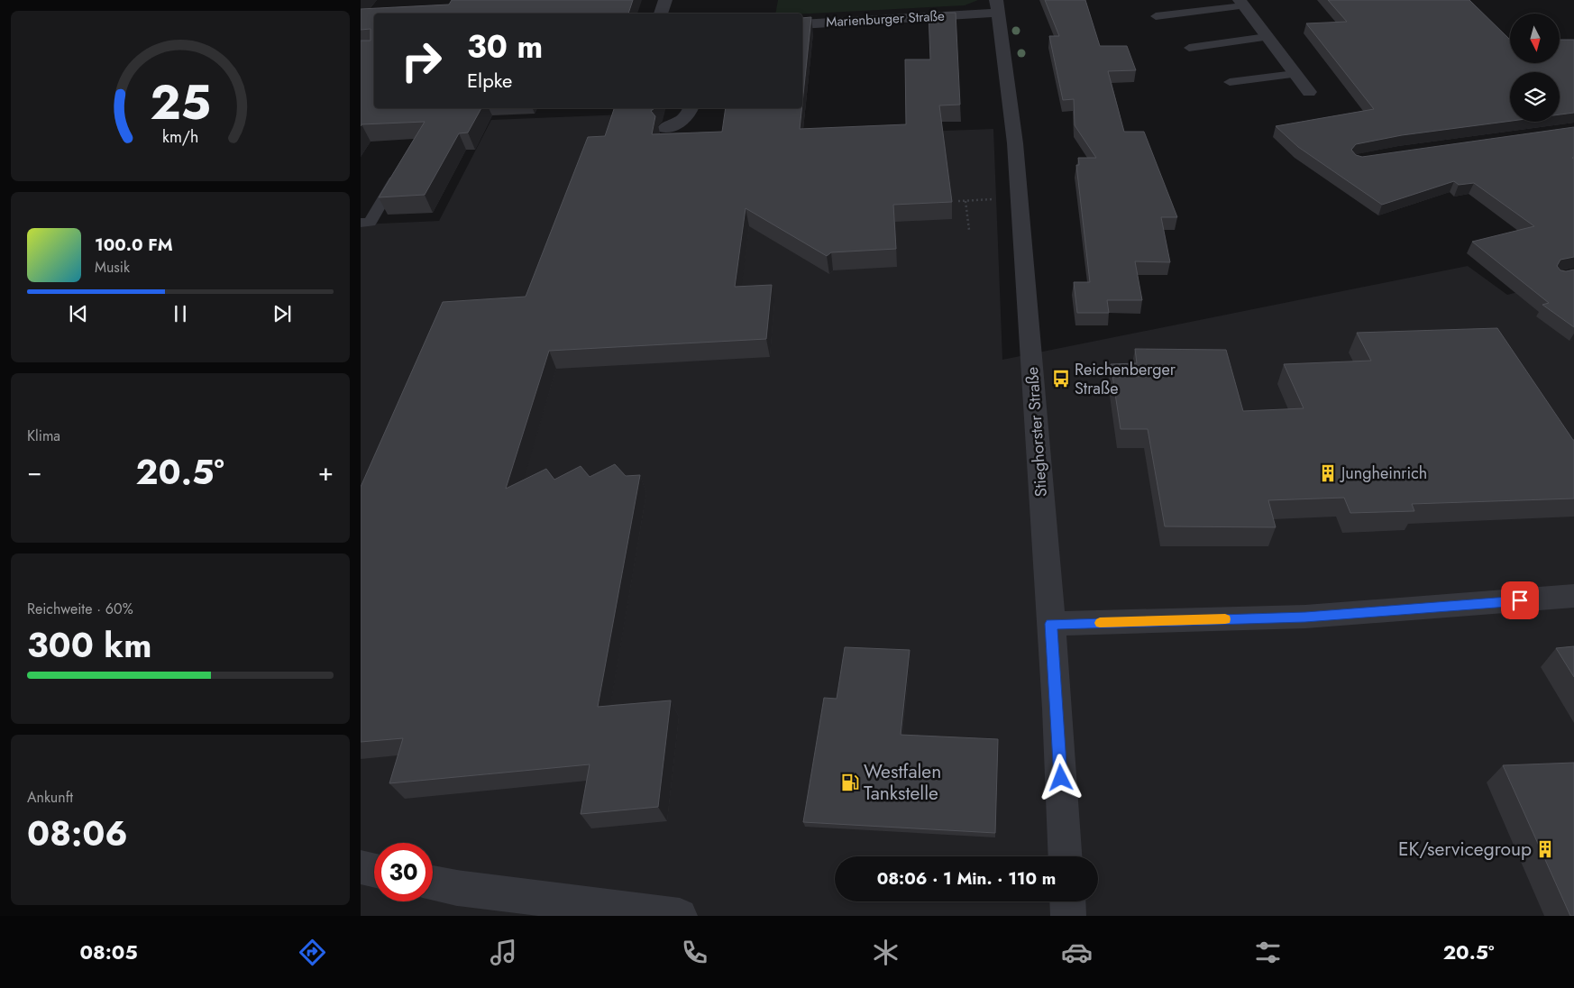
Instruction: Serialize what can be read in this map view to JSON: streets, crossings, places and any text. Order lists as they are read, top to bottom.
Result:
{
  "streets": {
    "street": ["Marienburger Straße", "Stieghorster Straße"]
  },
  "crossings": [
    ["Marienburger Straße", "Stieghorster Straße"]
  ],
  "places": {
    "bus stop": ["Reichenberger Straße"],
    "building": ["Jungheinrich", "EK/servicegroup"],
    "fuel station": ["Westfalen Tankstelle"]
  },
  "north": "bottom",
  "page": {
    "turn": ["30 m", "Elpke"],
    "song": ["100.0 FM", "Musik"],
    "tile": [
      "Klima",
      ["Reichweite · 60%", "300 km"],
      ["Ankunft", "08:06"]
    ],
    "heat": ["−", "20.5°", "+"],
    "limit": "30",
    "trip": "08:06 · 1 Min. · 110 m",
    "tabs": ["08:05", "20.5°"],
    "gauge": ["25", "km/h"]
  }
}
